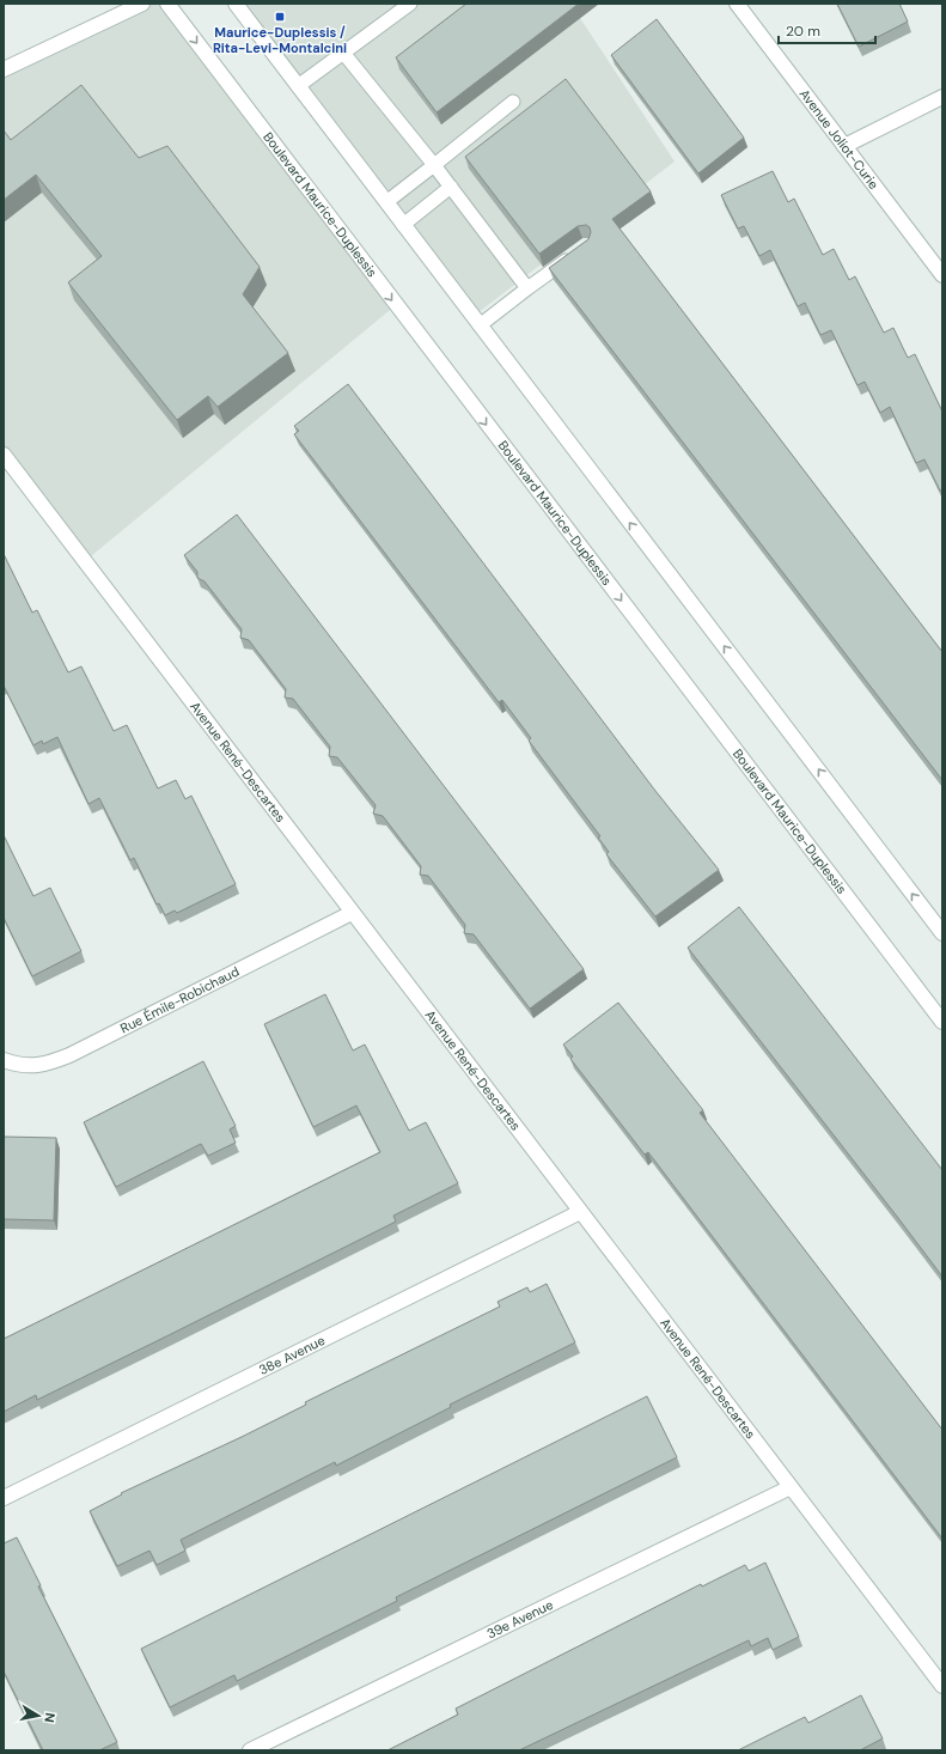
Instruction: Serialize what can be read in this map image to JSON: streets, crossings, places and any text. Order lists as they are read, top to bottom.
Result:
{
  "streets": {
    "street": [
      "Avenue Joliot-Curie",
      "Boulevard Maurice-Duplessis",
      "Avenue René-Descartes",
      "Rue Émile-Robichaud",
      "38e Avenue",
      "39e Avenue"
    ]
  },
  "crossings": [
    ["Avenue René-Descartes", "Rue Émile-Robichaud"],
    ["Avenue René-Descartes", "38e Avenue"],
    ["Avenue René-Descartes", "39e Avenue"]
  ],
  "places": {
    "transit": ["Maurice-Duplessis / Rita-Levi-Montalcini"]
  },
  "scale_bar": "20 m",
  "north": "right"
}
